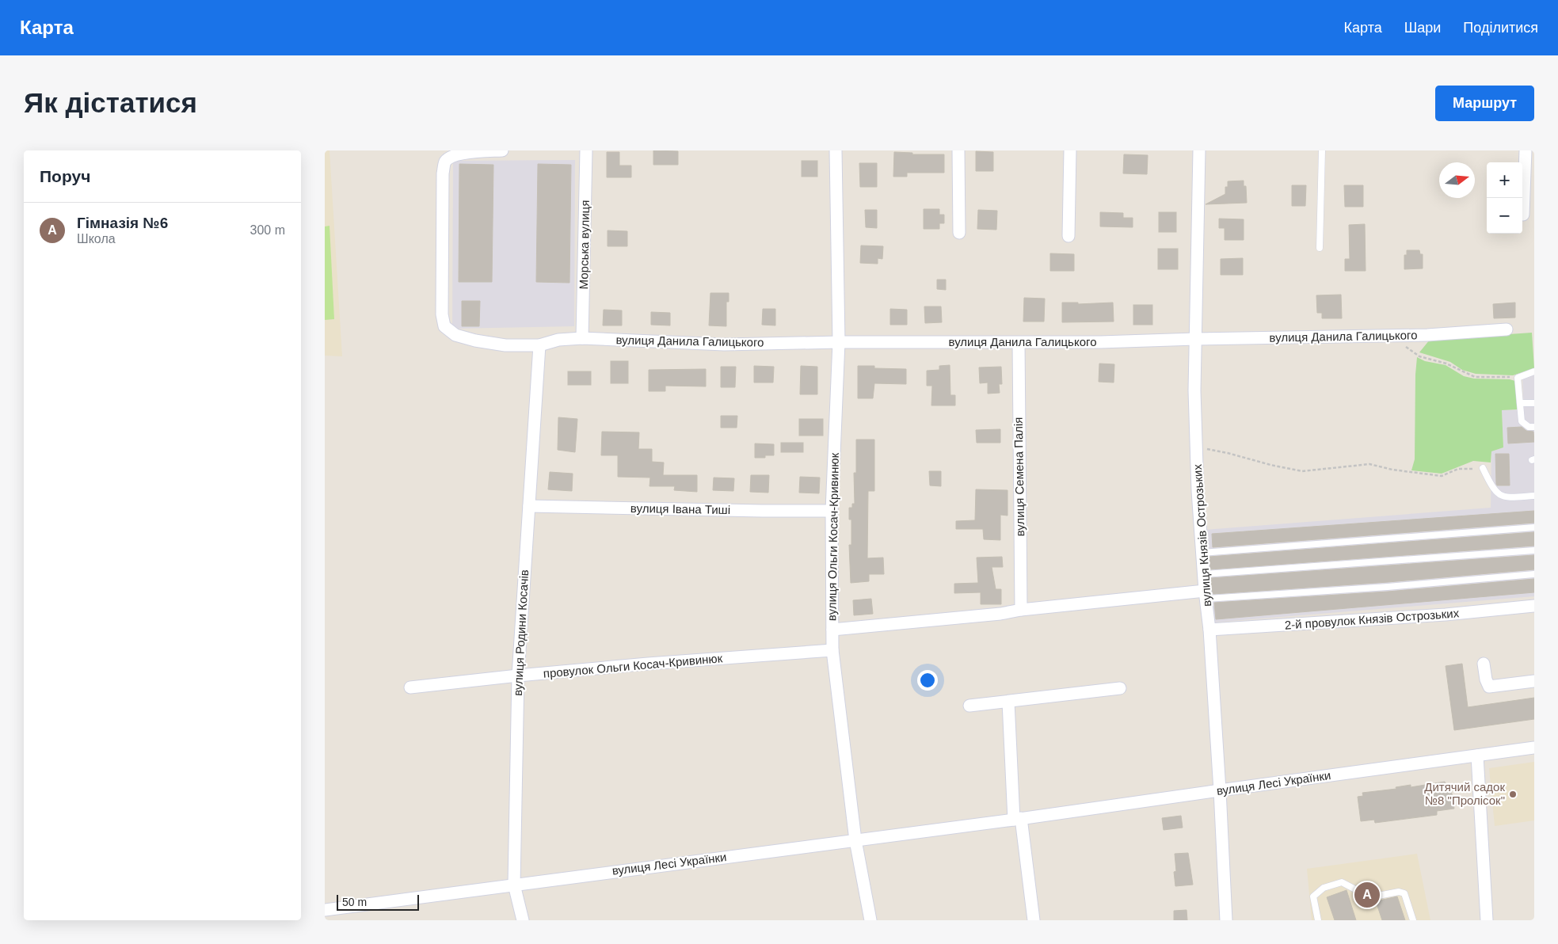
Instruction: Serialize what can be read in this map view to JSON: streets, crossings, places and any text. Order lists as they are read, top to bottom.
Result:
{
  "streets": {
    "street": [
      "Морська вулиця",
      "вулиця Данила Галицького",
      "вулиця Семена Палія",
      "вулиця Івана Тиші",
      "вулиця Князів Острозьких",
      "вулиця Ольги Косач-Кривинюк",
      "2-й провулок Князів Острозьких",
      "вулиця Родини Косачів",
      "провулок Ольги Косач-Кривинюк",
      "вулиця Лесі Українки"
    ]
  },
  "crossings": [
    ["Морська вулиця", "вулиця Данила Галицького"],
    ["вулиця Данила Галицького", "вулиця Семена Палія"],
    ["вулиця Данила Галицького", "вулиця Князів Острозьких"],
    ["вулиця Данила Галицького", "вулиця Ольги Косач-Кривинюк"],
    ["вулиця Данила Галицького", "вулиця Родини Косачів"],
    ["вулиця Івана Тиші", "вулиця Ольги Косач-Кривинюк"],
    ["вулиця Івана Тиші", "вулиця Родини Косачів"],
    ["вулиця Князів Острозьких", "2-й провулок Князів Острозьких"],
    ["вулиця Князів Острозьких", "вулиця Лесі Українки"],
    ["вулиця Ольги Косач-Кривинюк", "провулок Ольги Косач-Кривинюк"],
    ["вулиця Ольги Косач-Кривинюк", "вулиця Лесі Українки"],
    ["вулиця Родини Косачів", "провулок Ольги Косач-Кривинюк"],
    ["вулиця Родини Косачів", "вулиця Лесі Українки"]
  ],
  "places": ["Дитячий садок №8 \"Пролісок\""],
  "scale_bar": "50 m",
  "north": "right",
  "page": {
    "header": "Карта",
    "nav": ["Карта", "Шари", "Поділитися"],
    "buttons": "Маршрут",
    "title": "Як дістатися",
    "heading": "Поруч",
    "map_buttons": ["+", "−"],
    "list": [
      {
        "mark": "A",
        "name": "Гімназія №6",
        "note": "Школа",
        "value": "300 m"
      }
    ],
    "pins": "A",
    "scale": "50 m"
  }
}
